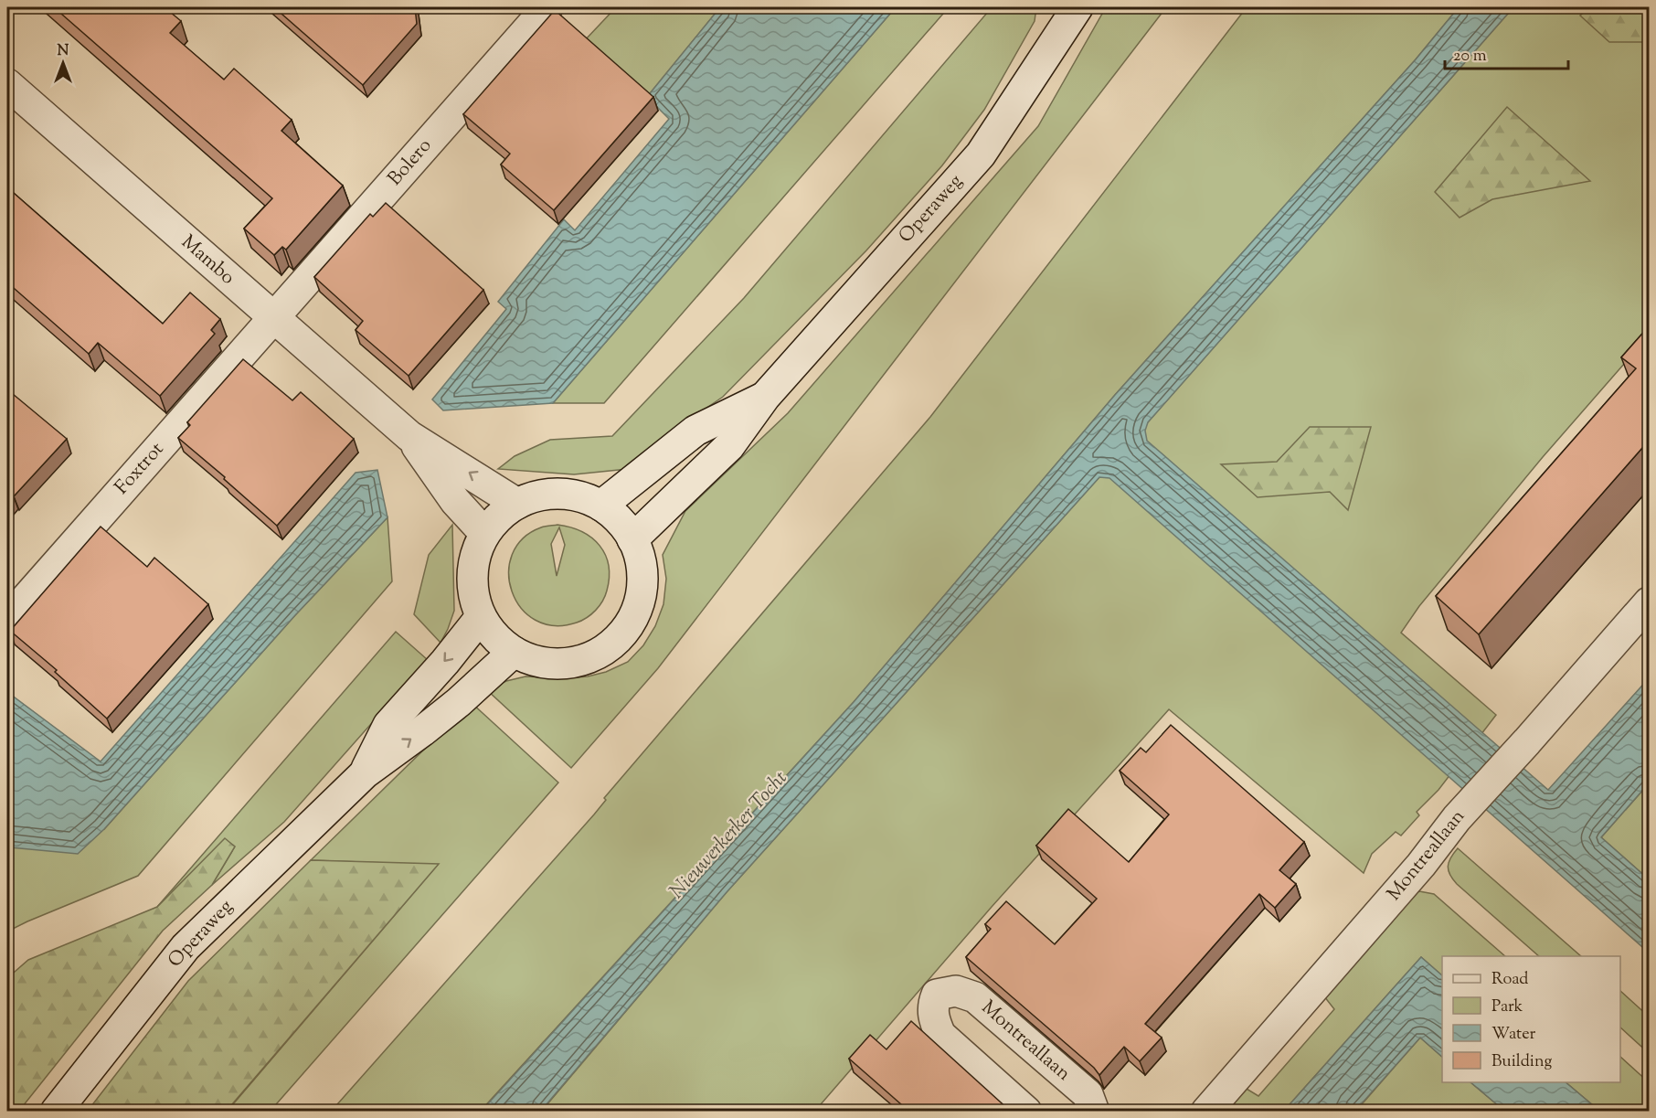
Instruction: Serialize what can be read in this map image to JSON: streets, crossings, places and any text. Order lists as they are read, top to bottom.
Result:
{
  "streets": {
    "street": [
      "Bolero",
      "Operaweg",
      "Mambo",
      "Foxtrot",
      "Montreallaan"
    ]
  },
  "crossings": [
    ["Bolero", "Mambo"],
    ["Bolero", "Foxtrot"],
    ["Operaweg", "Mambo"],
    ["Mambo", "Foxtrot"]
  ],
  "water": ["Nieuwerkerker Tocht"],
  "legend": [
    "Road",
    "Park",
    "Water",
    "Building"
  ],
  "scale_bar": "20 m",
  "north": "top"
}
